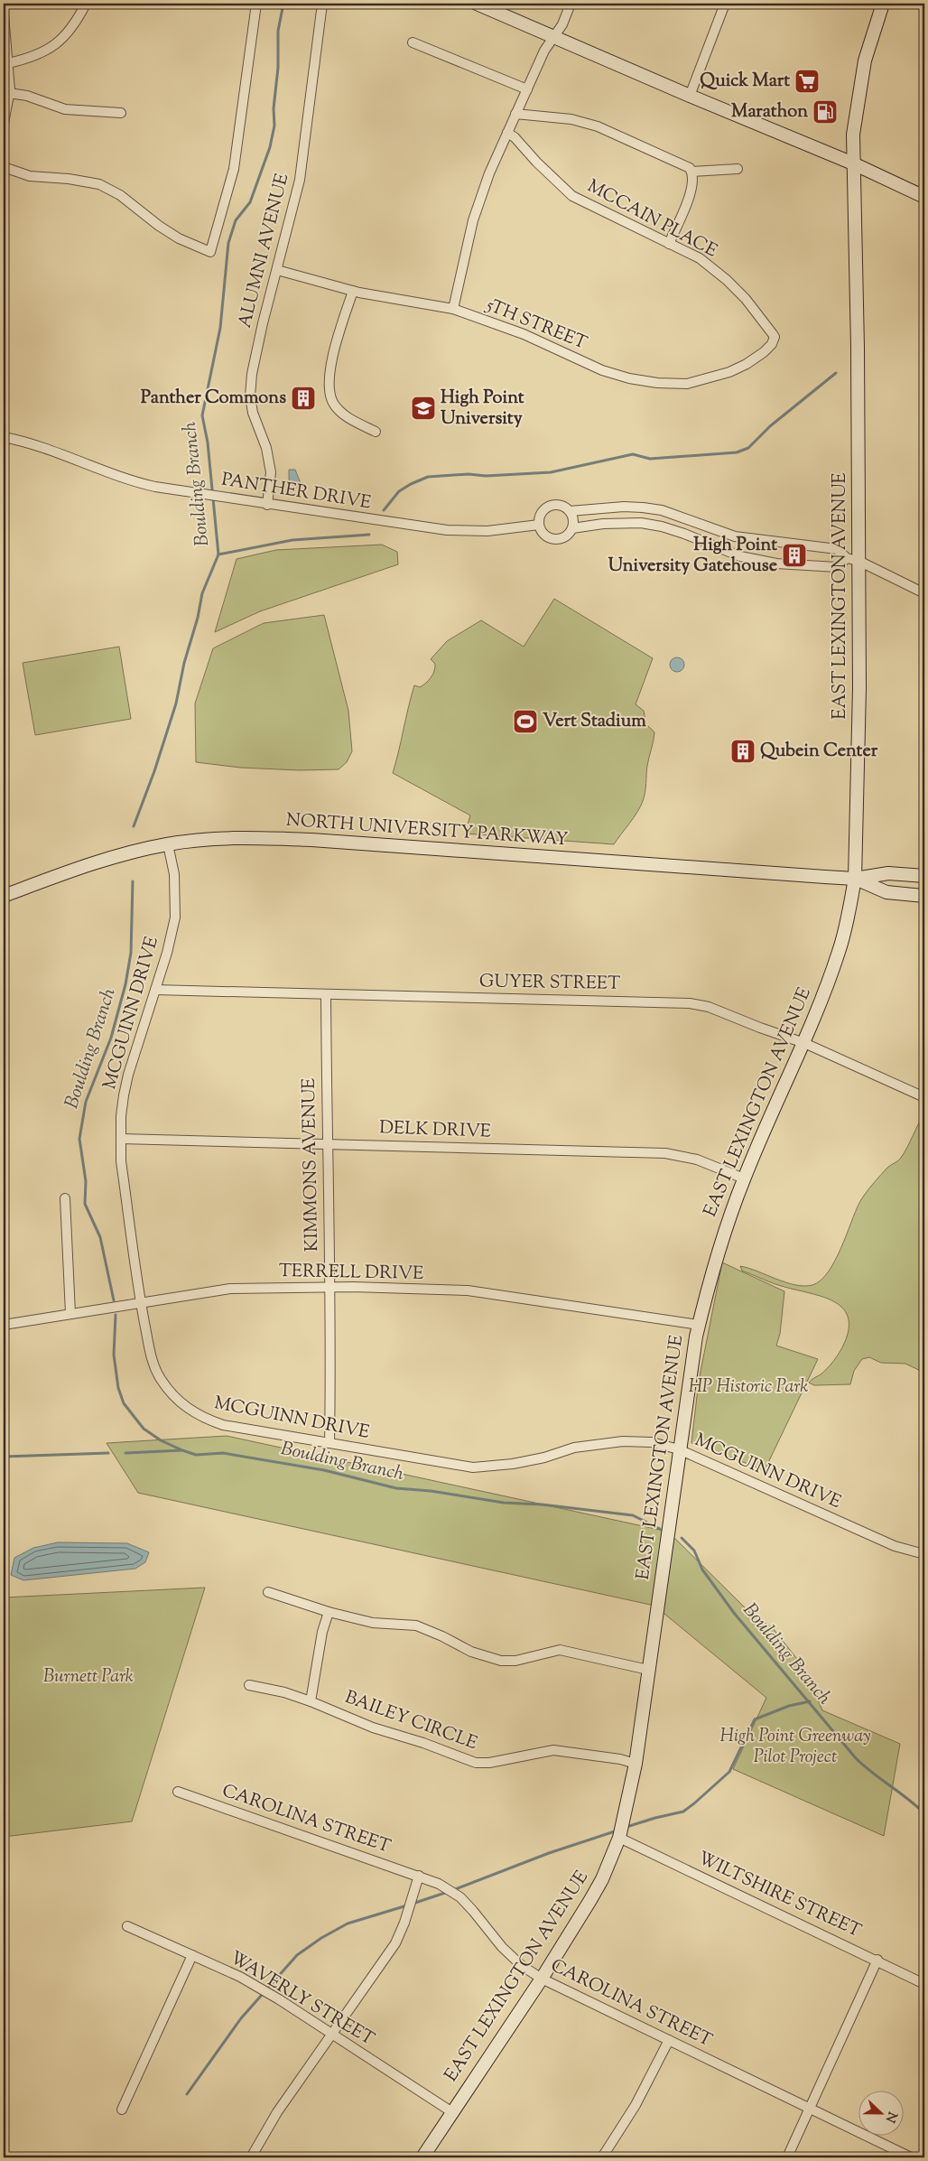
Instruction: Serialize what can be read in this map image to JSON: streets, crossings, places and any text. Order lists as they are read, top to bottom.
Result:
{
  "streets": {
    "main road": ["EAST LEXINGTON AVENUE", "NORTH UNIVERSITY PARKWAY"],
    "street": [
      "MCCAIN PLACE",
      "ALUMNI AVENUE",
      "5TH STREET",
      "PANTHER DRIVE",
      "GUYER STREET",
      "MCGUINN DRIVE",
      "DELK DRIVE",
      "KIMMONS AVENUE",
      "TERRELL DRIVE",
      "BAILEY CIRCLE",
      "CAROLINA STREET",
      "WILTSHIRE STREET",
      "WAVERLY STREET"
    ]
  },
  "crossings": [
    ["MCCAIN PLACE", "5TH STREET"],
    ["ALUMNI AVENUE", "5TH STREET"],
    ["ALUMNI AVENUE", "PANTHER DRIVE"],
    ["EAST LEXINGTON AVENUE", "NORTH UNIVERSITY PARKWAY"],
    ["EAST LEXINGTON AVENUE", "GUYER STREET"],
    ["EAST LEXINGTON AVENUE", "MCGUINN DRIVE"],
    ["EAST LEXINGTON AVENUE", "DELK DRIVE"],
    ["EAST LEXINGTON AVENUE", "TERRELL DRIVE"],
    ["EAST LEXINGTON AVENUE", "BAILEY CIRCLE"],
    ["EAST LEXINGTON AVENUE", "CAROLINA STREET"],
    ["EAST LEXINGTON AVENUE", "WILTSHIRE STREET"],
    ["EAST LEXINGTON AVENUE", "WAVERLY STREET"],
    ["NORTH UNIVERSITY PARKWAY", "MCGUINN DRIVE"],
    ["GUYER STREET", "MCGUINN DRIVE"],
    ["GUYER STREET", "KIMMONS AVENUE"],
    ["MCGUINN DRIVE", "DELK DRIVE"],
    ["MCGUINN DRIVE", "KIMMONS AVENUE"],
    ["MCGUINN DRIVE", "TERRELL DRIVE"],
    ["DELK DRIVE", "KIMMONS AVENUE"],
    ["KIMMONS AVENUE", "TERRELL DRIVE"]
  ],
  "water": ["Boulding Branch"],
  "parks": ["HP Historic Park", "Burnett Park", "High Point Greenway Pilot Project"],
  "places": {
    "supermarket": ["Quick Mart"],
    "fuel station": ["Marathon"],
    "building": ["Panther Commons", "High Point University Gatehouse", "Qubein Center"],
    "school or university": ["High Point University"],
    "sports": ["Vert Stadium"]
  },
  "north": "right"
}
